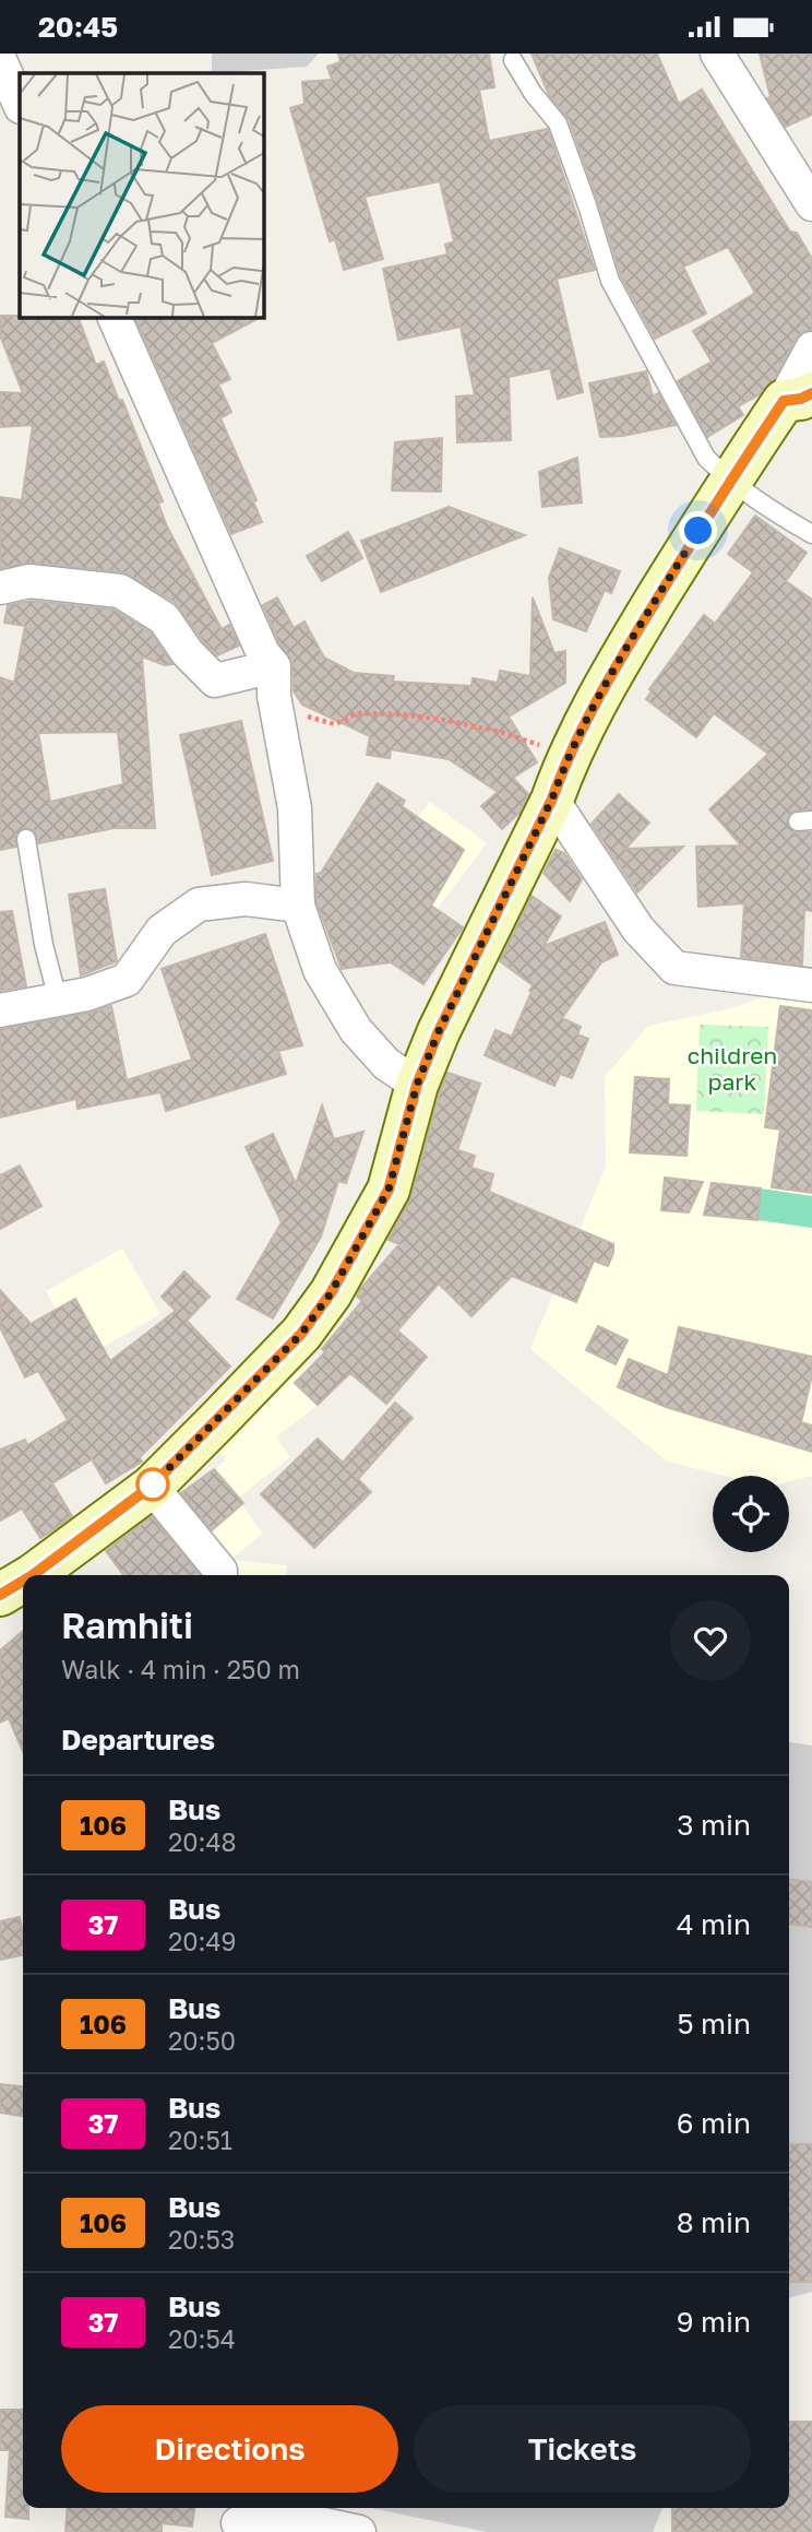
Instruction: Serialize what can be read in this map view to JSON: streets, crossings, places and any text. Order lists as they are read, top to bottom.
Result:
{
  "parks": ["children park"],
  "lines": ["bus line 106"],
  "page": {
    "status": "20:45",
    "heading": [
      ["Ramhiti", "Walk · 4 min · 250 m"],
      "Departures"
    ],
    "list": [
      {
        "mark": "106",
        "name": "Bus",
        "note": "20:48",
        "value": "3 min"
      },
      {
        "mark": "37",
        "name": "Bus",
        "note": "20:49",
        "value": "4 min"
      },
      {
        "mark": "106",
        "name": "Bus",
        "note": "20:50",
        "value": "5 min"
      },
      {
        "mark": "37",
        "name": "Bus",
        "note": "20:51",
        "value": "6 min"
      },
      {
        "mark": "106",
        "name": "Bus",
        "note": "20:53",
        "value": "8 min"
      },
      {
        "mark": "37",
        "name": "Bus",
        "note": "20:54",
        "value": "9 min"
      }
    ],
    "buttons": ["Directions", "Tickets"]
  }
}
